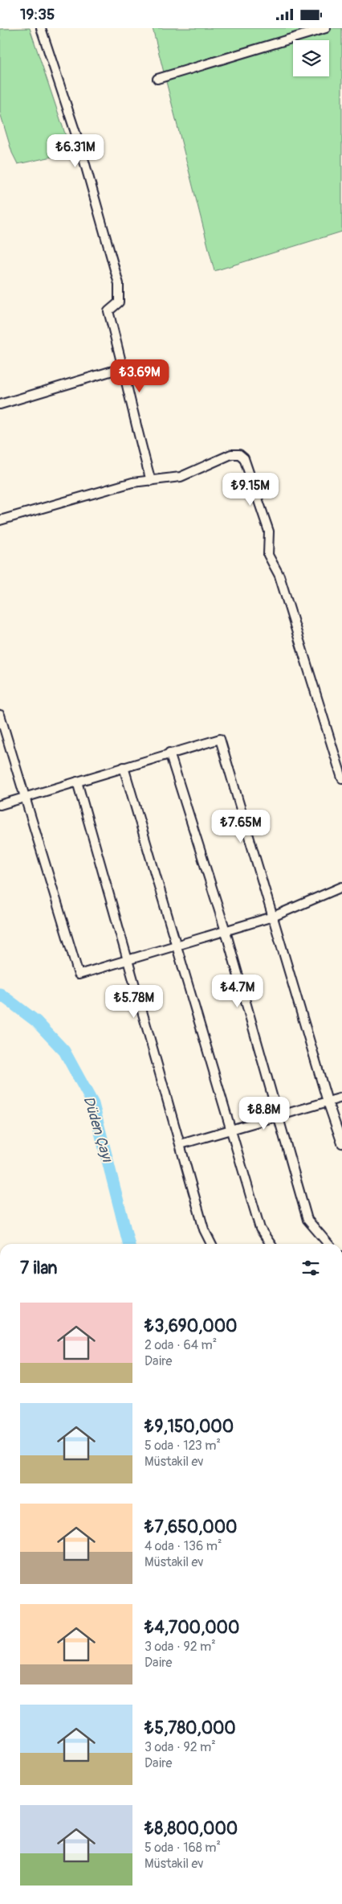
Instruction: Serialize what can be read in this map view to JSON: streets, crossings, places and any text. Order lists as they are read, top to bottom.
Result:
{
  "water": ["Düden Çayı"],
  "page": {
    "status": "19:35",
    "price": [
      "₺6.31M",
      "₺3.69M",
      "₺9.15M",
      "₺7.65M",
      "₺4.7M",
      "₺5.78M",
      "₺8.8M"
    ],
    "heading": "7 ilan",
    "list": [
      {
        "name": "₺3,690,000",
        "note": "2 oda · 64 m² · Daire"
      },
      {
        "name": "₺9,150,000",
        "note": "5 oda · 123 m² · Müstakil ev"
      },
      {
        "name": "₺7,650,000",
        "note": "4 oda · 136 m² · Müstakil ev"
      },
      {
        "name": "₺4,700,000",
        "note": "3 oda · 92 m² · Daire"
      },
      {
        "name": "₺5,780,000",
        "note": "3 oda · 92 m² · Daire"
      },
      {
        "name": "₺8,800,000",
        "note": "5 oda · 168 m² · Müstakil ev"
      }
    ]
  }
}
